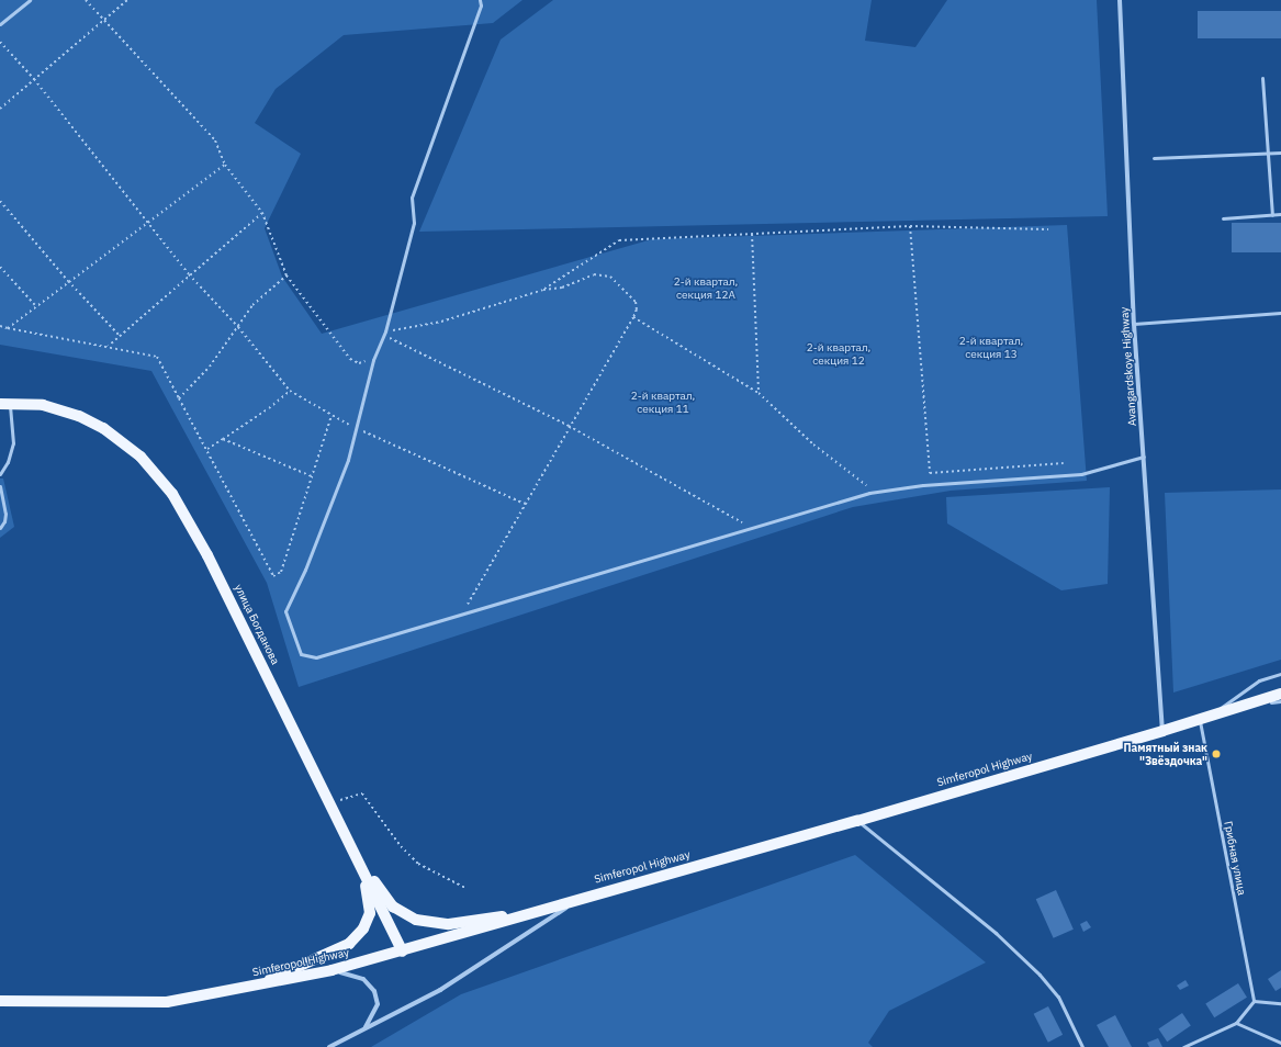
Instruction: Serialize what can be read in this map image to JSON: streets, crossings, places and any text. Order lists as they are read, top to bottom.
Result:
{
  "streets": {
    "main road": ["улица Богданова", "Simferopol Highway"],
    "street": ["Avangardskoye Highway"],
    "lane": ["Грибная улица"]
  },
  "crossings": [
    ["Avangardskoye Highway", "Simferopol Highway"],
    ["улица Богданова", "Simferopol Highway"],
    ["Simferopol Highway", "Грибная улица"]
  ],
  "parks": [
    "2-й квартал, секция 12А",
    "2-й квартал, секция 13",
    "2-й квартал, секция 12",
    "2-й квартал, секция 11"
  ],
  "places": ["Памятный знак \"Звёздочка\""]
}
